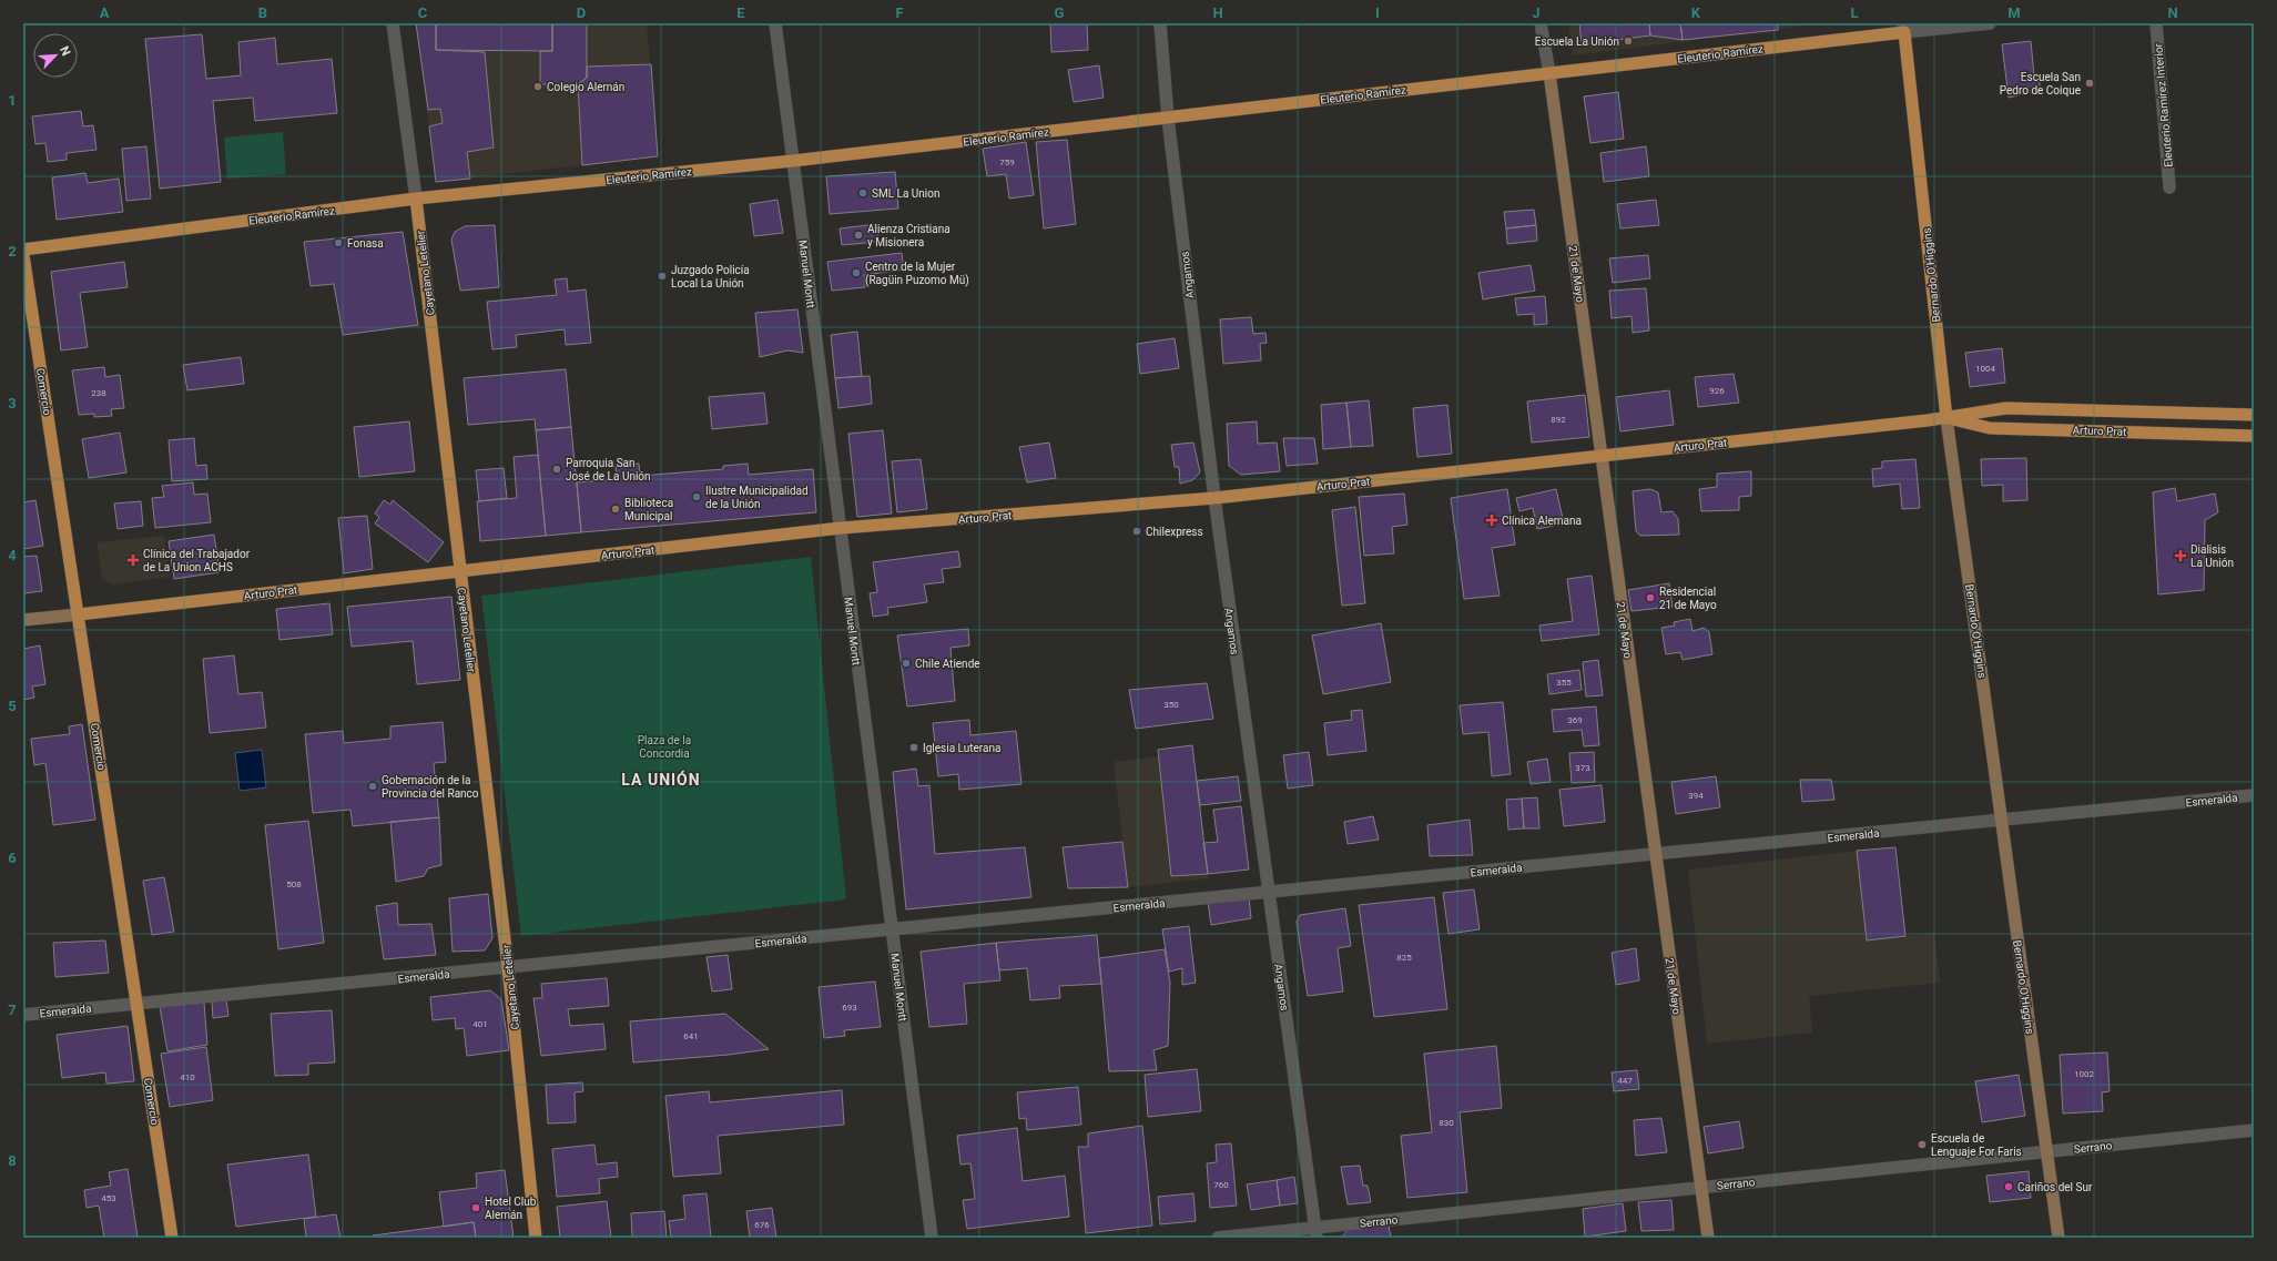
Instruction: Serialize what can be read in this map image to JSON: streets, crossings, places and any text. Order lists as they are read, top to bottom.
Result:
{
  "streets": {
    "main road": [
      "Eleuterio Ramírez",
      "Cayetano Letelier",
      "21 de Mayo",
      "Bernardo O'Higgins",
      "Comercio",
      "Arturo Prat"
    ],
    "street": [
      "Eleuterio Ramírez Interior",
      "Manuel Montt",
      "Angamos",
      "Esmeralda",
      "Serrano"
    ]
  },
  "crossings": [
    ["Eleuterio Ramírez", "Cayetano Letelier"],
    ["Eleuterio Ramírez", "Manuel Montt"],
    ["Eleuterio Ramírez", "21 de Mayo"],
    ["Eleuterio Ramírez", "Angamos"],
    ["Eleuterio Ramírez", "Bernardo O'Higgins"],
    ["Cayetano Letelier", "Arturo Prat"],
    ["Cayetano Letelier", "Esmeralda"],
    ["Manuel Montt", "Arturo Prat"],
    ["Manuel Montt", "Esmeralda"],
    ["21 de Mayo", "Arturo Prat"],
    ["21 de Mayo", "Esmeralda"],
    ["21 de Mayo", "Serrano"],
    ["Angamos", "Arturo Prat"],
    ["Angamos", "Esmeralda"],
    ["Angamos", "Serrano"],
    ["Bernardo O'Higgins", "Arturo Prat"],
    ["Bernardo O'Higgins", "Esmeralda"],
    ["Bernardo O'Higgins", "Serrano"],
    ["Comercio", "Arturo Prat"],
    ["Comercio", "Esmeralda"]
  ],
  "districts": ["LA UNIÓN"],
  "parks": ["Plaza de la Concordia"],
  "places": {
    "other": [
      "Escuela La Unión",
      "Escuela San Pedro de Coique",
      "Colegio Alemán",
      "SML La Union",
      "Alienza Cristiana y Misionera",
      "Fonasa",
      "Centro de la Mujer (Ragüin Puzomo Mü)",
      "Juzgado Policía Local La Unión",
      "Parroquia San José de La Unión",
      "Ilustre Municipalidad de la Unión",
      "Biblioteca Municipal",
      "Chilexpress",
      "Residencial 21 de Mayo",
      "Chile Atiende",
      "Iglesia Luterana",
      "Gobernación de la Provincia del Ranco",
      "Escuela de Lenguaje For Faris",
      "Cariños del Sur",
      "Hotel Club Alemán"
    ],
    "health": ["Clínica Alemana", "Dialisis La Unión", "Clínica del Trabajador de La Union ACHS"]
  },
  "house_numbers": [
    "759",
    "1004",
    "926",
    "238",
    "892",
    "355",
    "350",
    "369",
    "373",
    "394",
    "508",
    "825",
    "693",
    "401",
    "641",
    "1002",
    "410",
    "447",
    "830",
    "760",
    "453",
    "676"
  ],
  "north": "top right",
  "grid": {
    "columns": [
      "A",
      "B",
      "C",
      "D",
      "E",
      "F",
      "G",
      "H",
      "I",
      "J",
      "K",
      "L",
      "M",
      "N"
    ],
    "rows": [
      "1",
      "2",
      "3",
      "4",
      "5",
      "6",
      "7",
      "8"
    ]
  }
}
